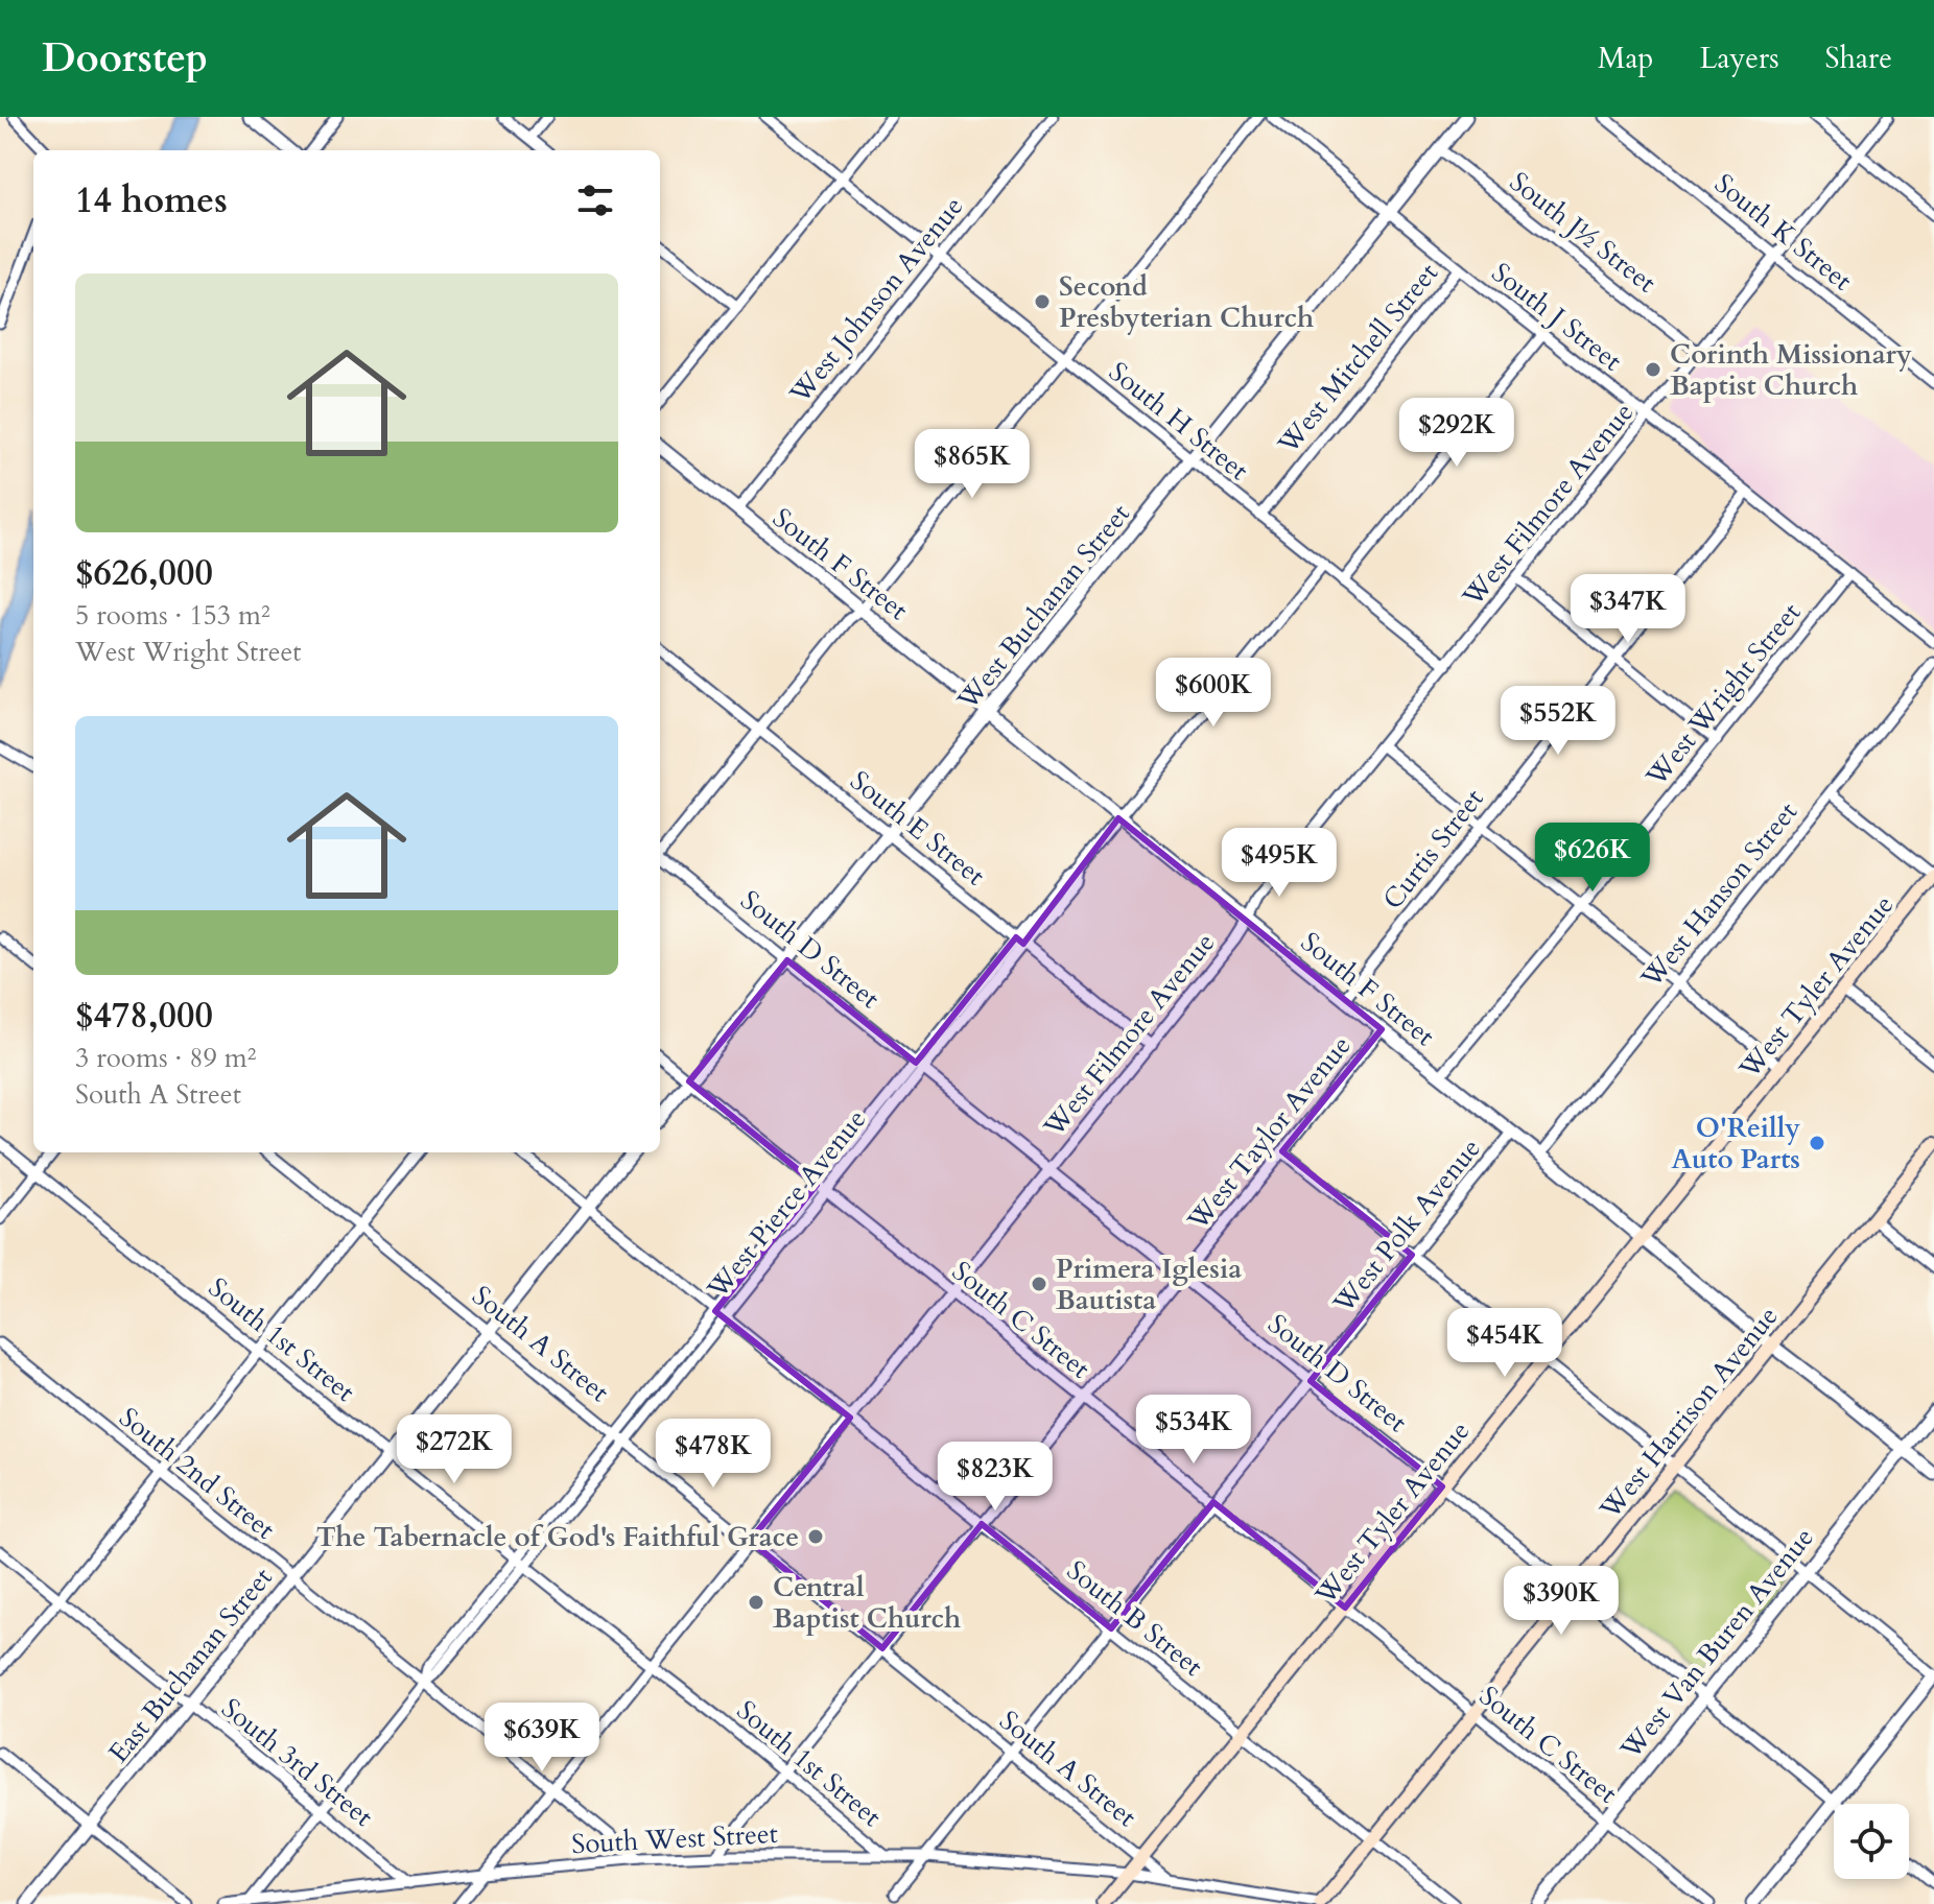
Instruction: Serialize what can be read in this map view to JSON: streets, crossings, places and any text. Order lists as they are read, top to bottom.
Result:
{
  "streets": {
    "main road": ["West Tyler Avenue", "West Harrison Avenue"],
    "street": [
      "South J½ Street",
      "South K Street",
      "West Johnson Avenue",
      "South J Street",
      "West Mitchell Street",
      "South H Street",
      "West Filmore Avenue",
      "South F Street",
      "West Buchanan Street",
      "West Wright Street",
      "South E Street",
      "Curtis Street",
      "West Hanson Street",
      "South D Street",
      "West Taylor Avenue",
      "West Pierce Avenue",
      "West Polk Avenue",
      "South C Street",
      "South 1st Street",
      "South A Street",
      "South 2nd Street",
      "South B Street",
      "West Van Buren Avenue",
      "East Buchanan Street",
      "South 3rd Street",
      "South West Street"
    ]
  },
  "crossings": [
    ["South J½ Street", "West Filmore Avenue"],
    ["South J½ Street", "West Buchanan Street"],
    ["South K Street", "West Filmore Avenue"],
    ["West Johnson Avenue", "South H Street"],
    ["West Johnson Avenue", "South F Street"],
    ["South J Street", "West Mitchell Street"],
    ["South J Street", "West Filmore Avenue"],
    ["South J Street", "West Buchanan Street"],
    ["South J Street", "West Wright Street"],
    ["South J Street", "Curtis Street"],
    ["West Mitchell Street", "South H Street"],
    ["South H Street", "West Filmore Avenue"],
    ["South H Street", "West Buchanan Street"],
    ["South H Street", "West Pierce Avenue"],
    ["West Filmore Avenue", "South F Street"],
    ["West Filmore Avenue", "South E Street"],
    ["West Filmore Avenue", "South D Street"],
    ["West Filmore Avenue", "South C Street"],
    ["West Filmore Avenue", "South 1st Street"],
    ["West Filmore Avenue", "South A Street"],
    ["West Filmore Avenue", "South 2nd Street"],
    ["West Filmore Avenue", "South B Street"],
    ["West Filmore Avenue", "South West Street"],
    ["South F Street", "West Buchanan Street"],
    ["South F Street", "West Wright Street"],
    ["South F Street", "Curtis Street"],
    ["South F Street", "West Hanson Street"],
    ["South F Street", "West Tyler Avenue"],
    ["South F Street", "West Taylor Avenue"],
    ["South F Street", "West Pierce Avenue"],
    ["South F Street", "West Polk Avenue"],
    ["South F Street", "West Harrison Avenue"],
    ["South F Street", "West Van Buren Avenue"],
    ["West Buchanan Street", "South E Street"],
    ["West Buchanan Street", "South D Street"],
    ["West Buchanan Street", "South C Street"],
    ["South E Street", "West Pierce Avenue"],
    ["South D Street", "West Tyler Avenue"],
    ["South D Street", "West Taylor Avenue"],
    ["South D Street", "West Pierce Avenue"],
    ["South D Street", "West Polk Avenue"],
    ["South D Street", "West Harrison Avenue"],
    ["South D Street", "West Van Buren Avenue"],
    ["West Tyler Avenue", "South C Street"],
    ["West Tyler Avenue", "South A Street"],
    ["West Tyler Avenue", "South B Street"],
    ["West Tyler Avenue", "South West Street"],
    ["West Taylor Avenue", "South C Street"],
    ["West Taylor Avenue", "South 1st Street"],
    ["West Taylor Avenue", "South A Street"],
    ["West Taylor Avenue", "South B Street"],
    ["West Taylor Avenue", "South West Street"],
    ["West Pierce Avenue", "South C Street"],
    ["West Pierce Avenue", "South 1st Street"],
    ["West Pierce Avenue", "South A Street"],
    ["West Pierce Avenue", "South B Street"],
    ["West Polk Avenue", "South C Street"],
    ["West Polk Avenue", "South A Street"],
    ["West Polk Avenue", "South B Street"],
    ["West Polk Avenue", "South West Street"],
    ["South C Street", "West Harrison Avenue"],
    ["South C Street", "West Van Buren Avenue"],
    ["South 1st Street", "East Buchanan Street"],
    ["South 1st Street", "South West Street"],
    ["West Harrison Avenue", "South B Street"],
    ["South 2nd Street", "East Buchanan Street"],
    ["South 2nd Street", "South West Street"],
    ["East Buchanan Street", "South 3rd Street"],
    ["South 3rd Street", "South West Street"]
  ],
  "places": [
    "Second Presbyterian Church",
    "Corinth Missionary Baptist Church",
    "O'Reilly Auto Parts",
    "Primera Iglesia Bautista",
    "The Tabernacle of God's Faithful Grace",
    "Central Baptist Church"
  ],
  "page": {
    "header": "Doorstep",
    "nav": ["Map", "Layers", "Share"],
    "heading": "14 homes",
    "list": [
      {
        "name": "$626,000",
        "note": "5 rooms · 153 m² · West Wright Street"
      },
      {
        "name": "$478,000",
        "note": "3 rooms · 89 m² · South A Street"
      }
    ],
    "price": [
      "$292K",
      "$865K",
      "$347K",
      "$600K",
      "$552K",
      "$626K",
      "$495K",
      "$454K",
      "$534K",
      "$272K",
      "$478K",
      "$823K",
      "$390K",
      "$639K"
    ]
  }
}
